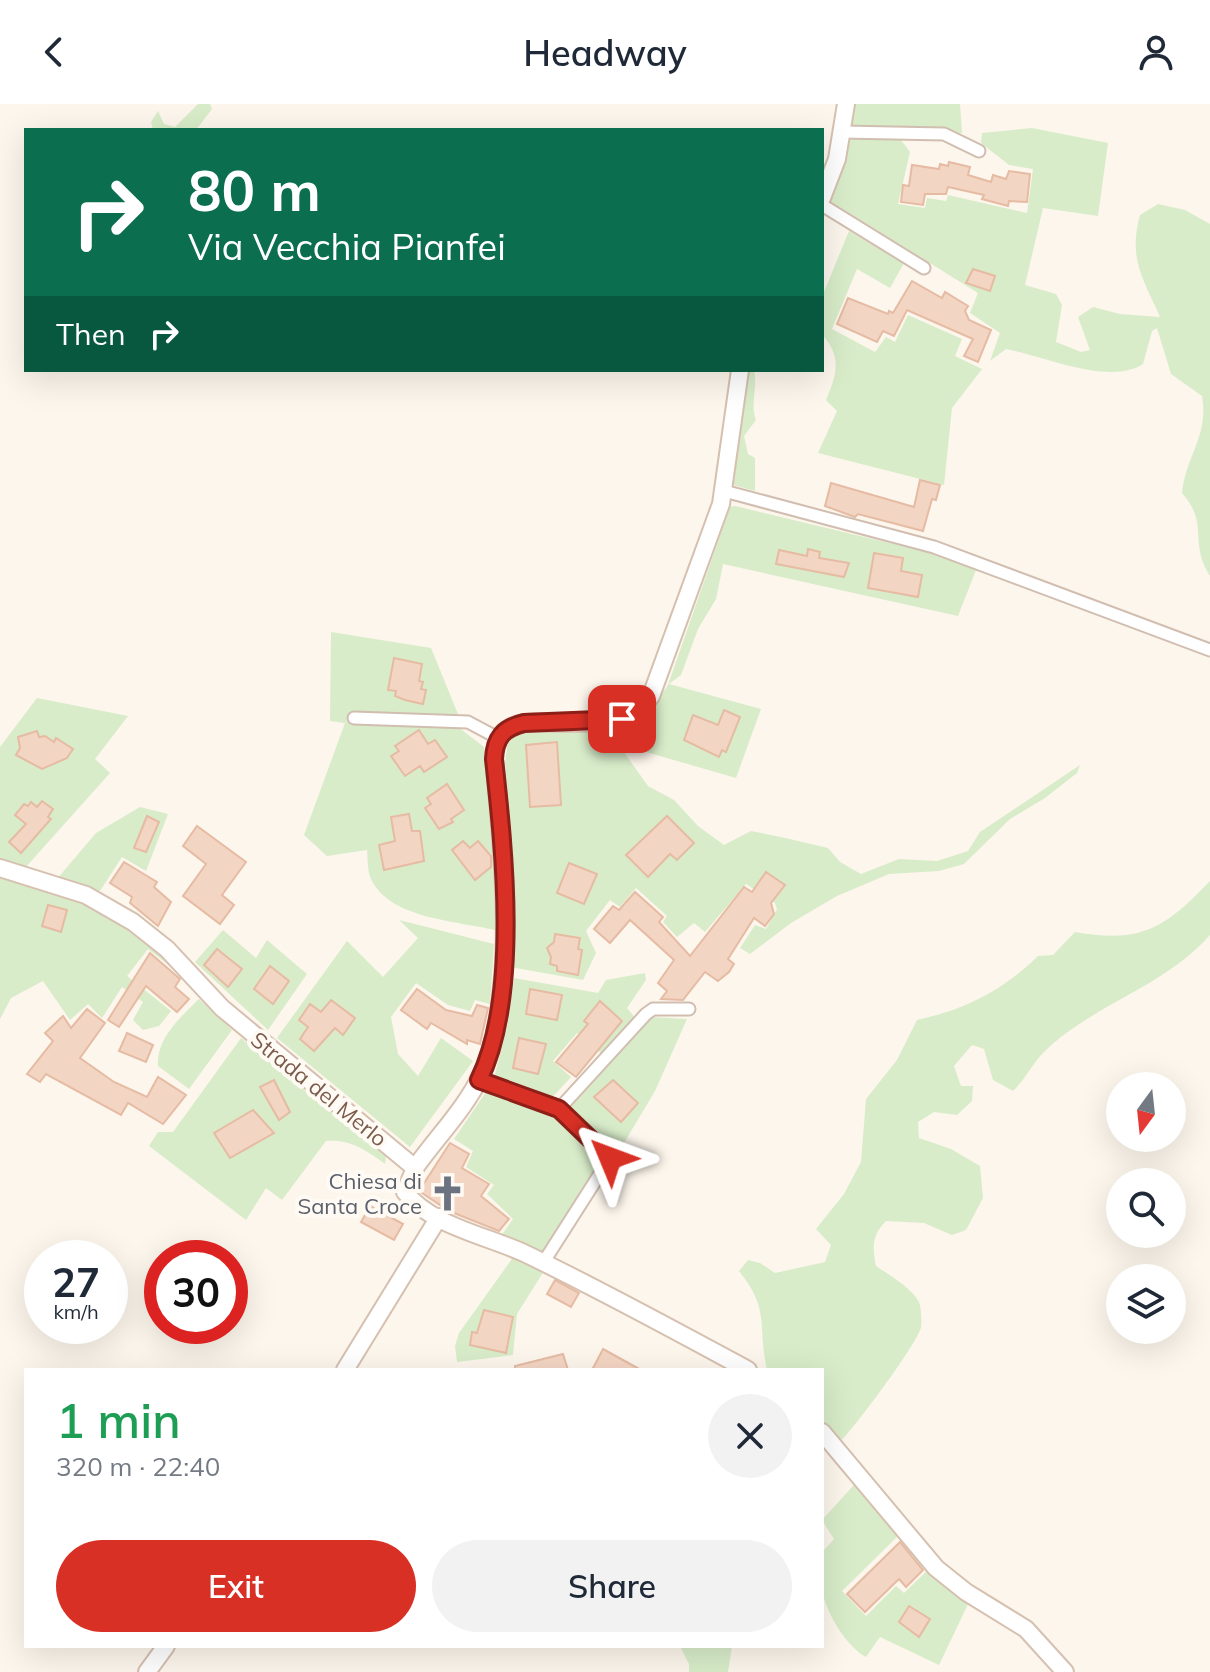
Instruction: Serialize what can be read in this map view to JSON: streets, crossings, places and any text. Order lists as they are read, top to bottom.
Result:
{
  "streets": {
    "street": ["Strada del Merlo"]
  },
  "places": {
    "church": ["Chiesa di Santa Croce"]
  },
  "north": "bottom",
  "page": {
    "header": "Headway",
    "turn": ["80 m", "Via Vecchia Pianfei"],
    "then": "Then",
    "speed": "27 km/h",
    "limit": "30",
    "heading": ["1 min", "320 m · 22:40"],
    "buttons": ["Exit", "Share"]
  }
}
